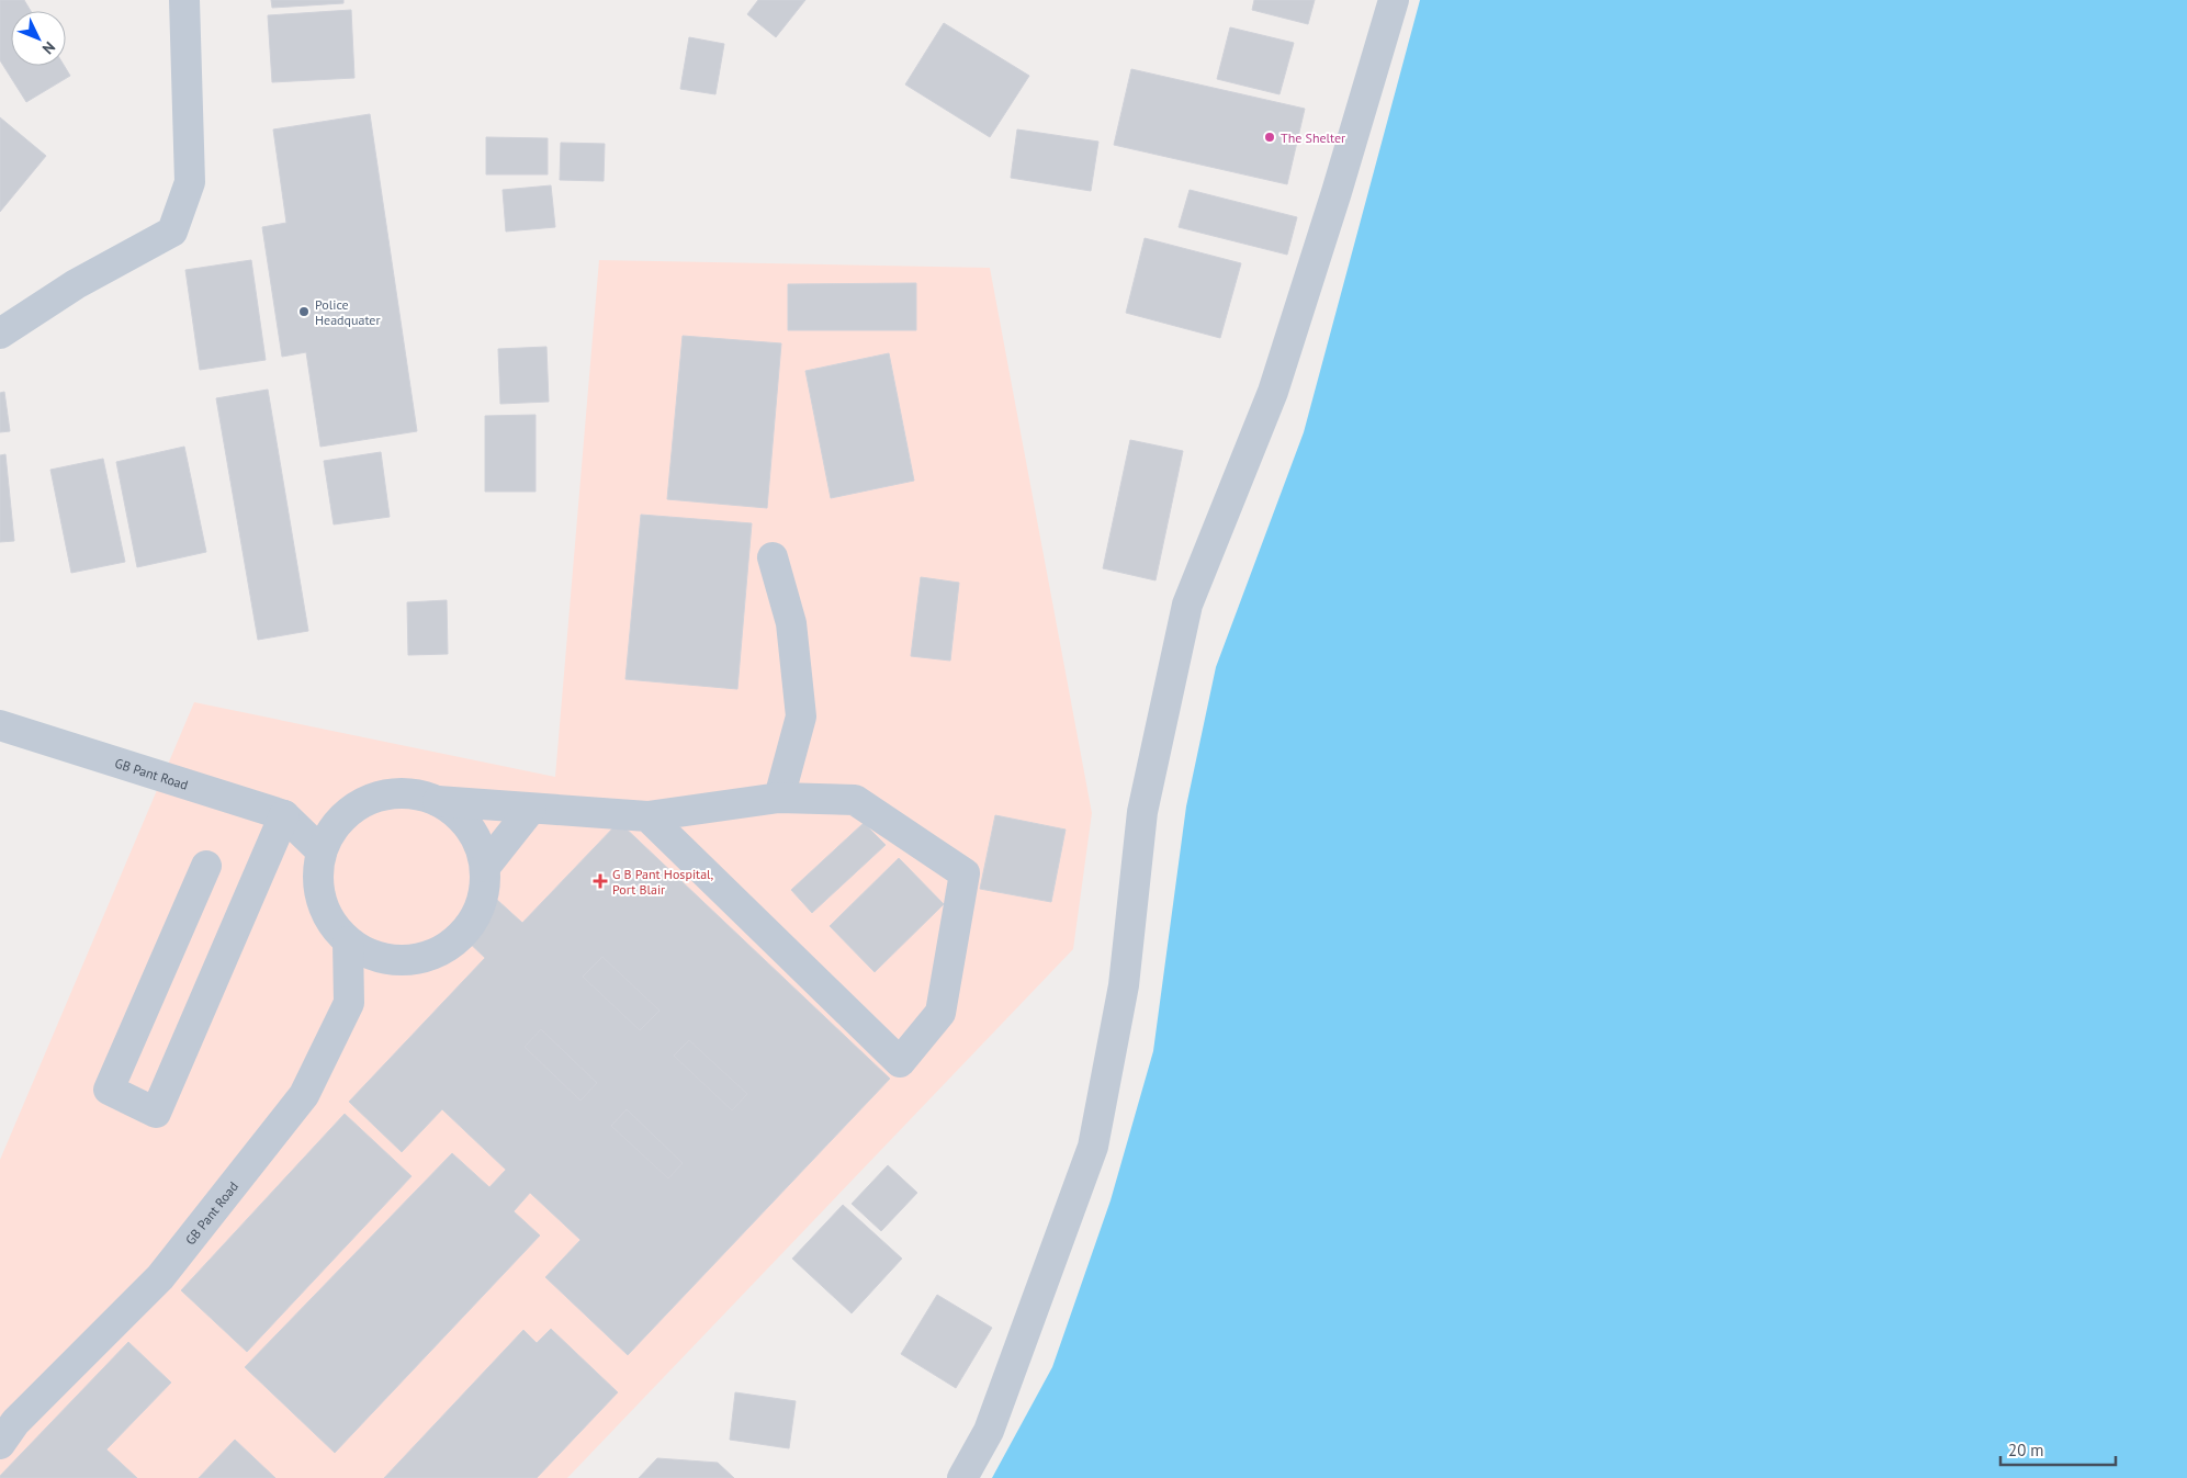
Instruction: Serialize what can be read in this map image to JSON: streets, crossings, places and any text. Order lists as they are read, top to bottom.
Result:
{
  "streets": {
    "street": ["GB Pant Road"]
  },
  "places": {
    "other": ["The Shelter", "Police Headquater"],
    "health": ["G B Pant Hospital, Port Blair"]
  },
  "scale_bar": "20 m",
  "north": "bottom right"
}
